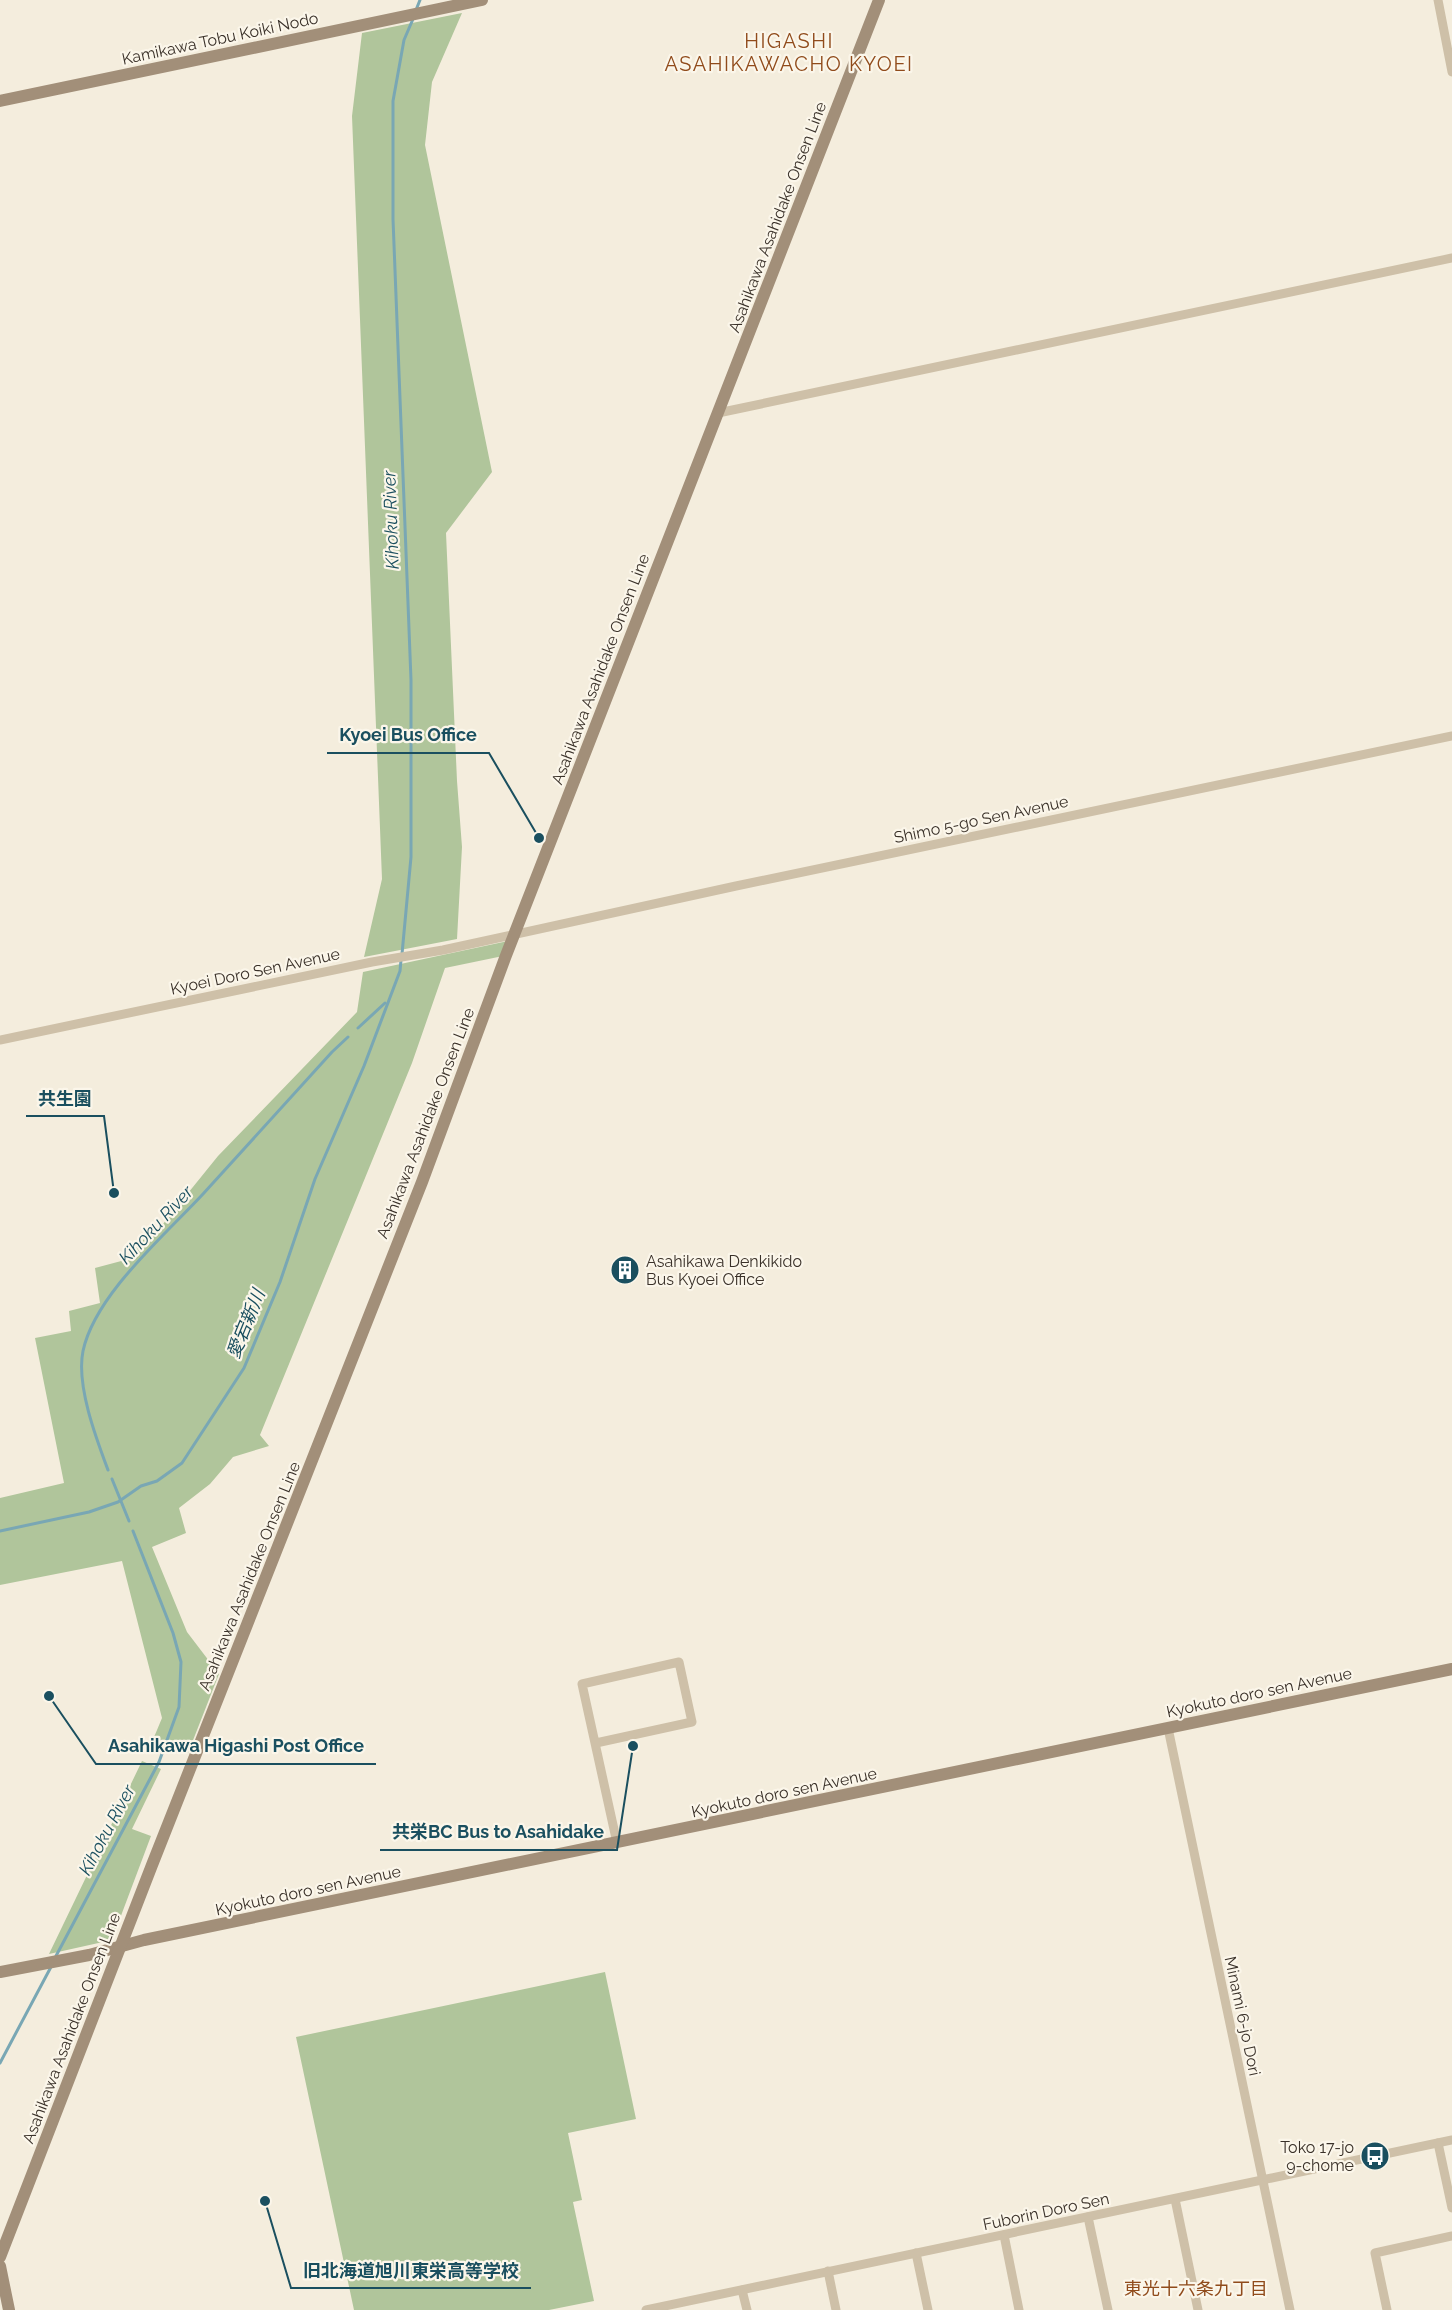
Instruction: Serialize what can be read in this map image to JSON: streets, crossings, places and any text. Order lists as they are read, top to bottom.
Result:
{
  "streets": {
    "main road": ["Kamikawa Tobu Koiki Nodo", "Asahikawa Asahidake Onsen Line", "Kyokuto doro sen Avenue"],
    "street": [
      "Shimo 5-go Sen Avenue",
      "Kyoei Doro Sen Avenue",
      "Minami 6-jo Dori",
      "Fuborin Doro Sen"
    ]
  },
  "crossings": [
    ["Asahikawa Asahidake Onsen Line", "Shimo 5-go Sen Avenue"],
    ["Asahikawa Asahidake Onsen Line", "Kyoei Doro Sen Avenue"],
    ["Asahikawa Asahidake Onsen Line", "Kyokuto doro sen Avenue"],
    ["Shimo 5-go Sen Avenue", "Kyoei Doro Sen Avenue"],
    ["Kyokuto doro sen Avenue", "Minami 6-jo Dori"],
    ["Minami 6-jo Dori", "Fuborin Doro Sen"]
  ],
  "districts": ["HIGASHI ASAHIKAWACHO KYOEI", "東光十六条九丁目"],
  "water": ["Kihoku River", "愛宕新川"],
  "places": {
    "other": [
      "Kyoei Bus Office",
      "共生園",
      "Asahikawa Higashi Post Office",
      "共栄BC Bus to Asahidake",
      "旧北海道旭川東栄高等学校"
    ],
    "building": ["Asahikawa Denkikido Bus Kyoei Office"],
    "bus stop": ["Toko 17-jo 9-chome"]
  }
}
